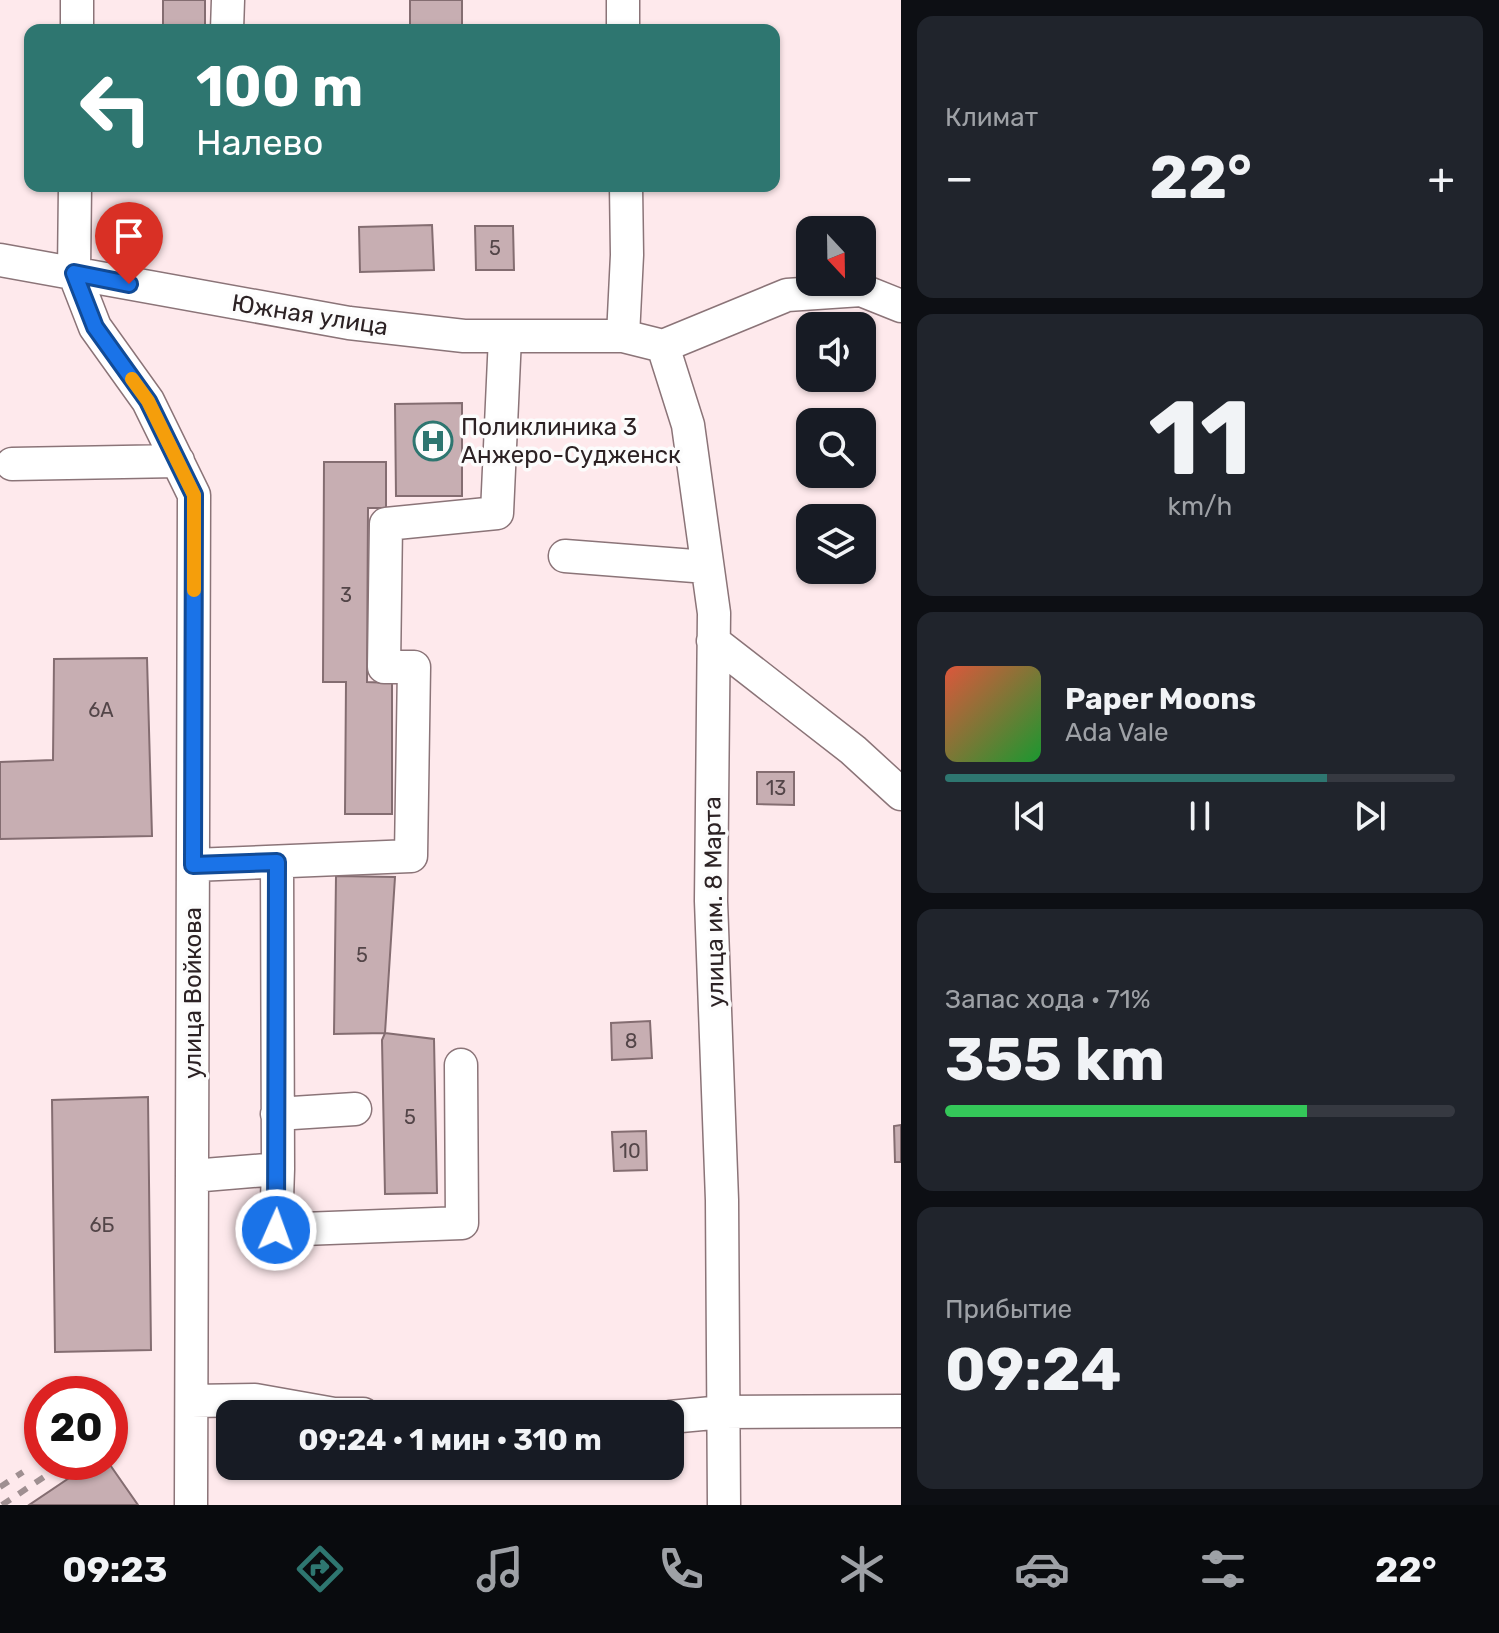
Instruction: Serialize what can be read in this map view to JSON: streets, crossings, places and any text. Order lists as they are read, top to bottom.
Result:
{
  "streets": {
    "street": ["Южная улица", "улица им. 8 Марта", "улица Войкова"]
  },
  "crossings": [
    ["Южная улица", "улица Войкова"]
  ],
  "places": {
    "hospital": ["Поликлиника 3 Анжеро-Судженск"]
  },
  "house_numbers": [
    "5",
    "3",
    "6А",
    "13",
    "5",
    "8",
    "5",
    "10",
    "6Б"
  ],
  "north": "bottom",
  "page": {
    "tile": [
      "Климат",
      ["11", "km/h"],
      ["Запас хода · 71%", "355 km"],
      ["Прибытие", "09:24"]
    ],
    "turn": ["100 m", "Налево"],
    "heat": ["−", "22°", "+"],
    "song": ["Paper Moons", "Ada Vale"],
    "limit": "20",
    "trip": "09:24 · 1 мин · 310 m",
    "tabs": ["09:23", "22°"]
  }
}
